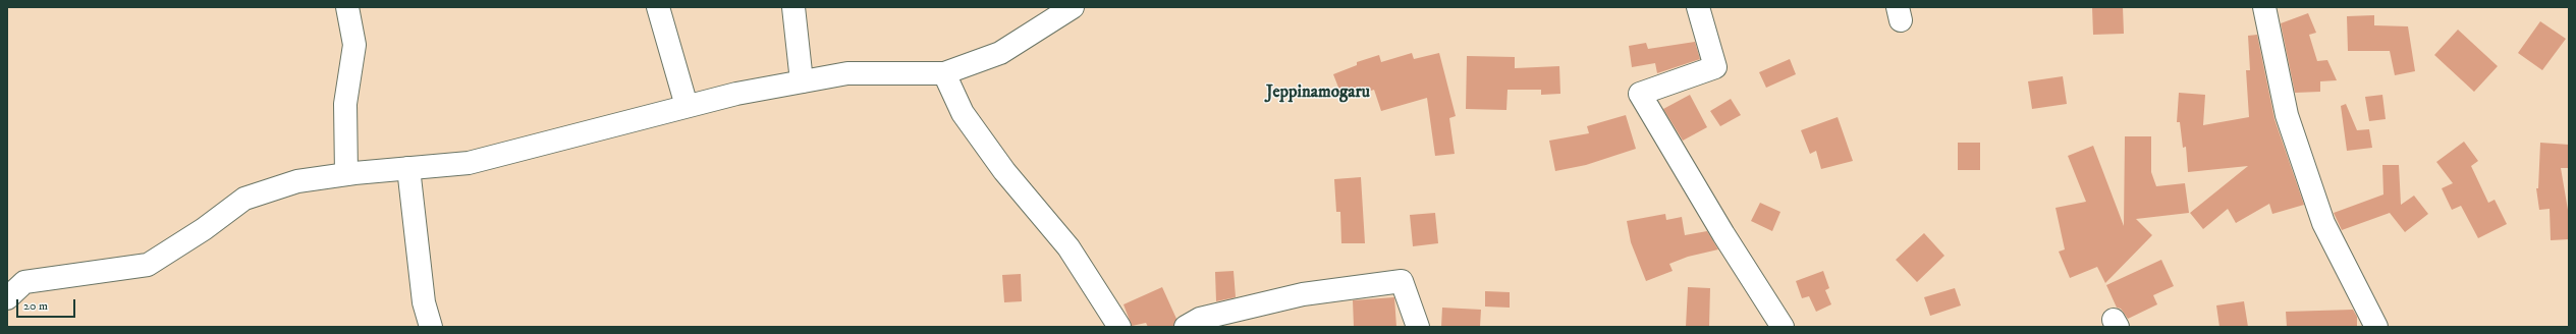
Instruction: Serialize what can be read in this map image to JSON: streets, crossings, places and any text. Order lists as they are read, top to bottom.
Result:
{
  "districts": ["Jeppinamogaru"],
  "scale_bar": "20 m"
}
